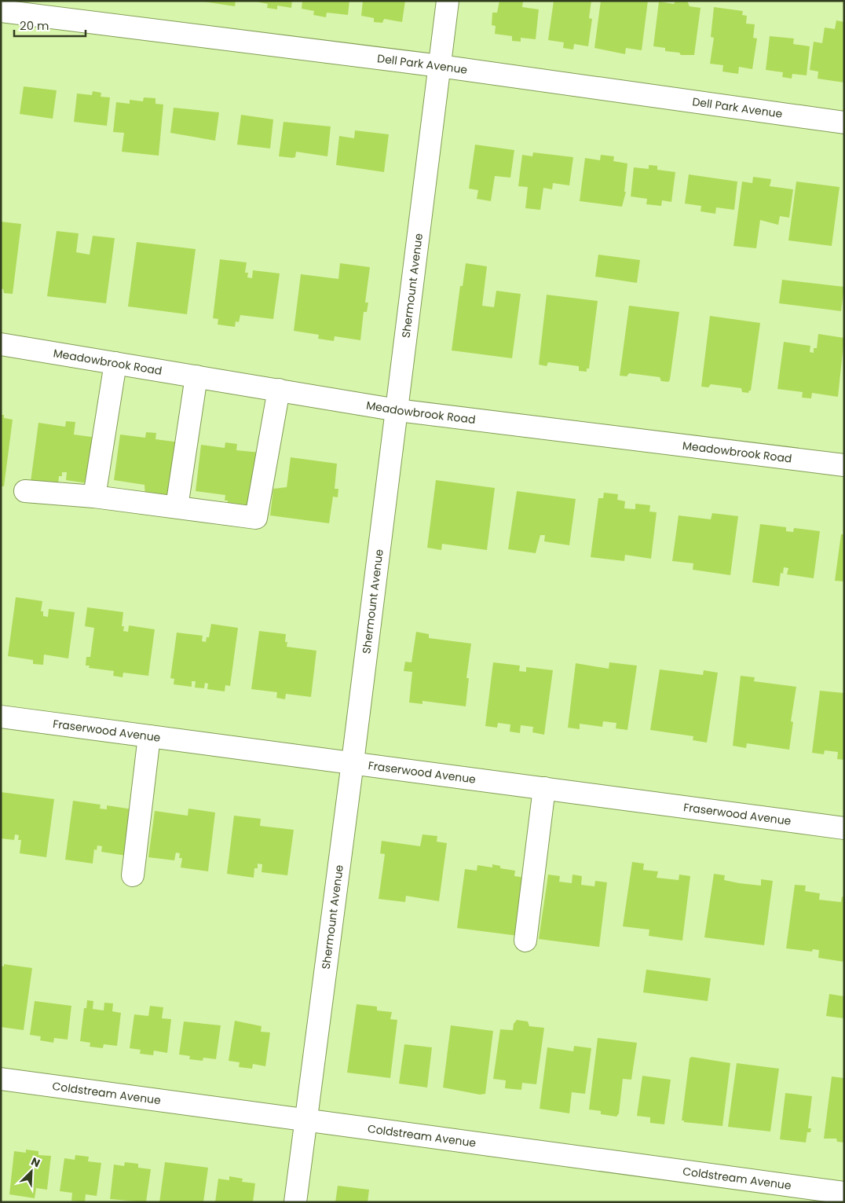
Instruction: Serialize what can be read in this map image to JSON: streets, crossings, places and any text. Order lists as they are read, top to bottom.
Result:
{
  "streets": {
    "street": [
      "Dell Park Avenue",
      "Shermount Avenue",
      "Meadowbrook Road",
      "Fraserwood Avenue",
      "Coldstream Avenue"
    ]
  },
  "crossings": [
    ["Dell Park Avenue", "Shermount Avenue"],
    ["Shermount Avenue", "Meadowbrook Road"],
    ["Shermount Avenue", "Fraserwood Avenue"],
    ["Shermount Avenue", "Coldstream Avenue"]
  ],
  "scale_bar": "20 m",
  "north": "top right"
}
